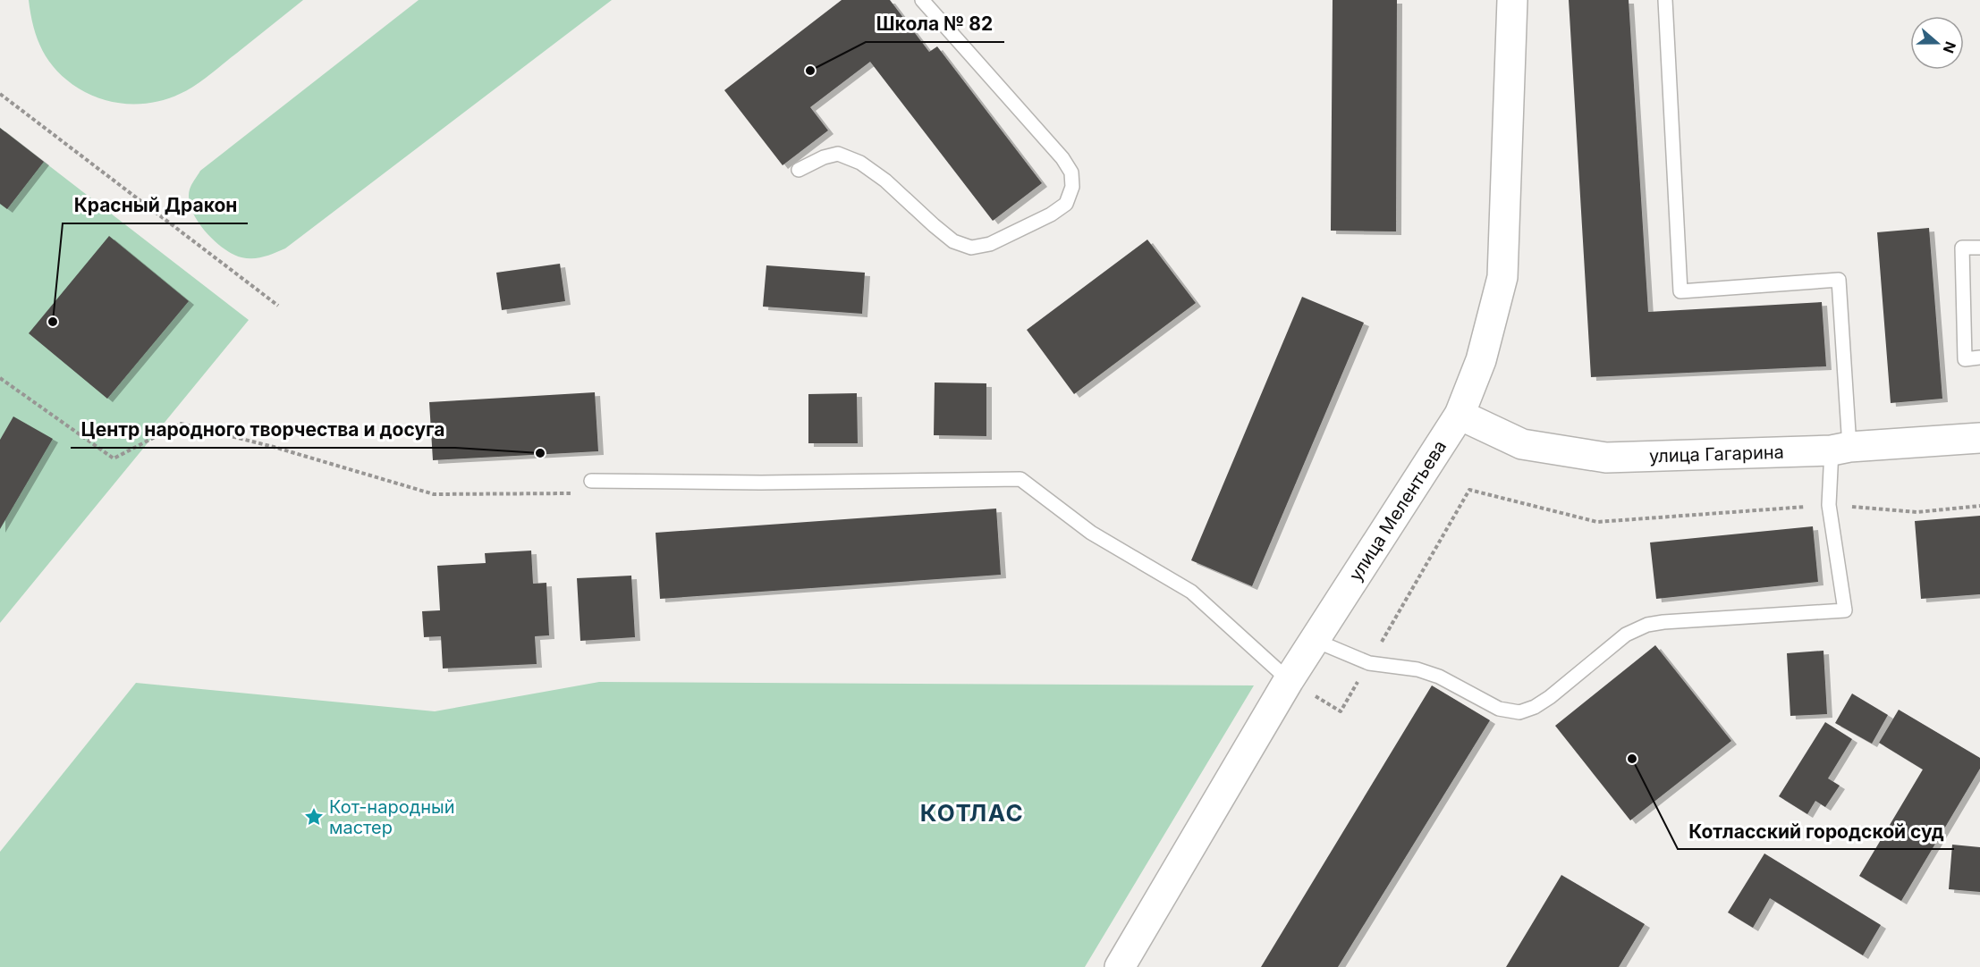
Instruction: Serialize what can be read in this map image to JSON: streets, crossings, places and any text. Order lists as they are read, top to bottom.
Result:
{
  "streets": {
    "street": ["улица Гагарина", "улица Мелентьева"]
  },
  "crossings": [
    ["улица Гагарина", "улица Мелентьева"]
  ],
  "districts": ["КОТЛАС"],
  "places": {
    "other": [
      "Школа № 82",
      "Красный Дракон",
      "Центр народного творчества и досуга",
      "Котласский городской суд"
    ],
    "place": ["Кот-народный мастер"]
  },
  "north": "right"
}
